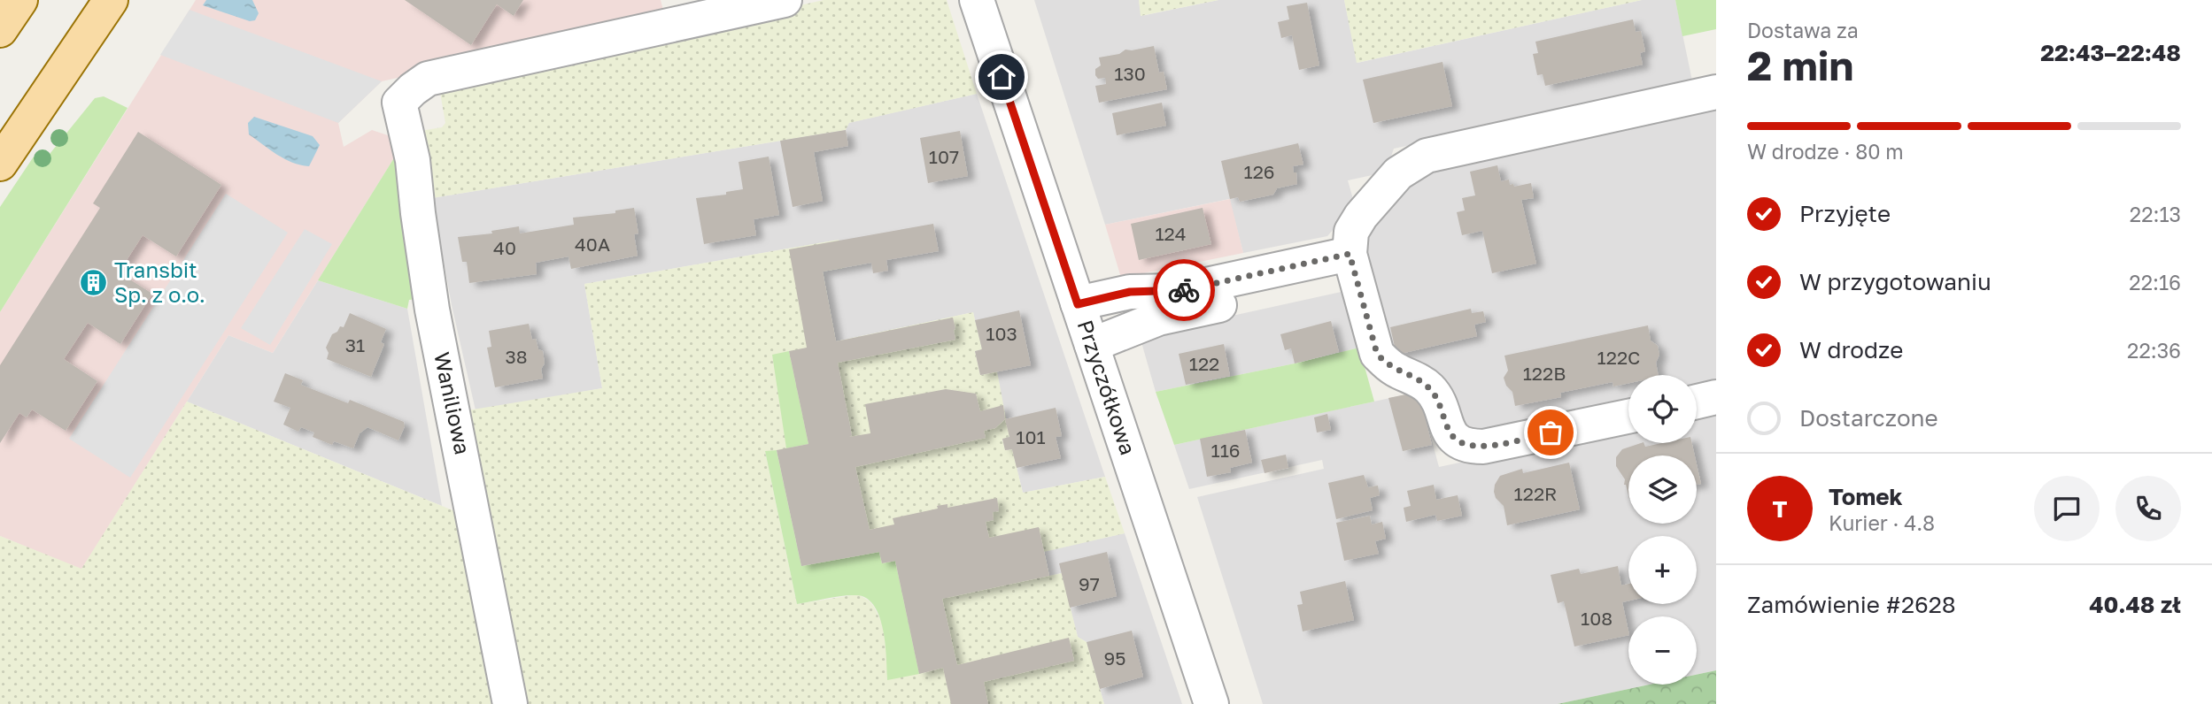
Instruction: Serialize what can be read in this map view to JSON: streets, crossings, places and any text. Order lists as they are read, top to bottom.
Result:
{
  "streets": {
    "street": ["Przyczółkowa", "Waniliowa"]
  },
  "places": {
    "building": ["Transbit Sp. z o.o."]
  },
  "house_numbers": [
    "130",
    "107",
    "126",
    "124",
    "40A",
    "40",
    "103",
    "31",
    "38",
    "122C",
    "122",
    "122B",
    "101",
    "116",
    "122R",
    "97",
    "108",
    "95"
  ],
  "page": {
    "heading": ["2 min", "Dostawa za", "22:43–22:48"],
    "panel": [
      "Tomek",
      "Kurier · 4.8",
      "Zamówienie #2628",
      "40.48 zł"
    ],
    "bar": "W drodze · 80 m",
    "list": [
      ["Przyjęte", "22:13"],
      ["W przygotowaniu", "22:16"],
      ["W drodze", "22:36"],
      "Dostarczone"
    ],
    "map_buttons": ["+", "−"],
    "round": "T"
  }
}
